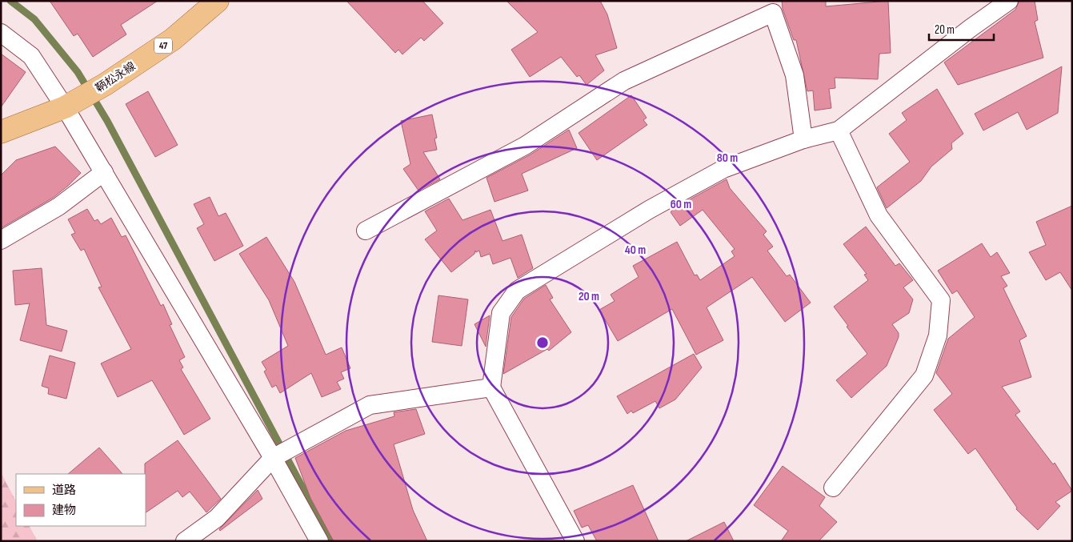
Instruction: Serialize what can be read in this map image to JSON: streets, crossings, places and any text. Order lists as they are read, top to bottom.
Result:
{
  "streets": {
    "main road": ["47", "鞆松永線"]
  },
  "legend": ["道路", "建物"],
  "scale_bar": "20 m",
  "rings": [
    "80 m",
    "60 m",
    "40 m",
    "20 m"
  ]
}
